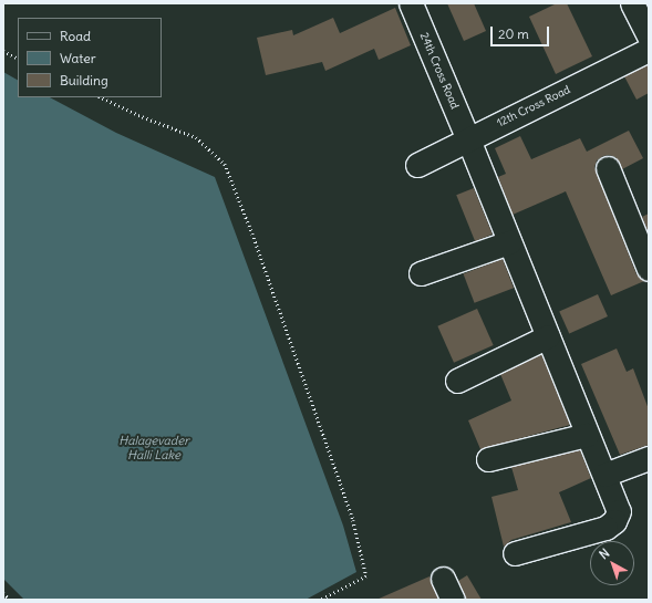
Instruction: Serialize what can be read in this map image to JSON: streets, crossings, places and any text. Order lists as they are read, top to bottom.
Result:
{
  "streets": {
    "street": ["24th Cross Road", "12th Cross Road"]
  },
  "crossings": [
    ["24th Cross Road", "12th Cross Road"]
  ],
  "water": ["Halagevader Halli Lake"],
  "legend": ["Road", "Water", "Building"],
  "scale_bar": "20 m",
  "north": "top left"
}
